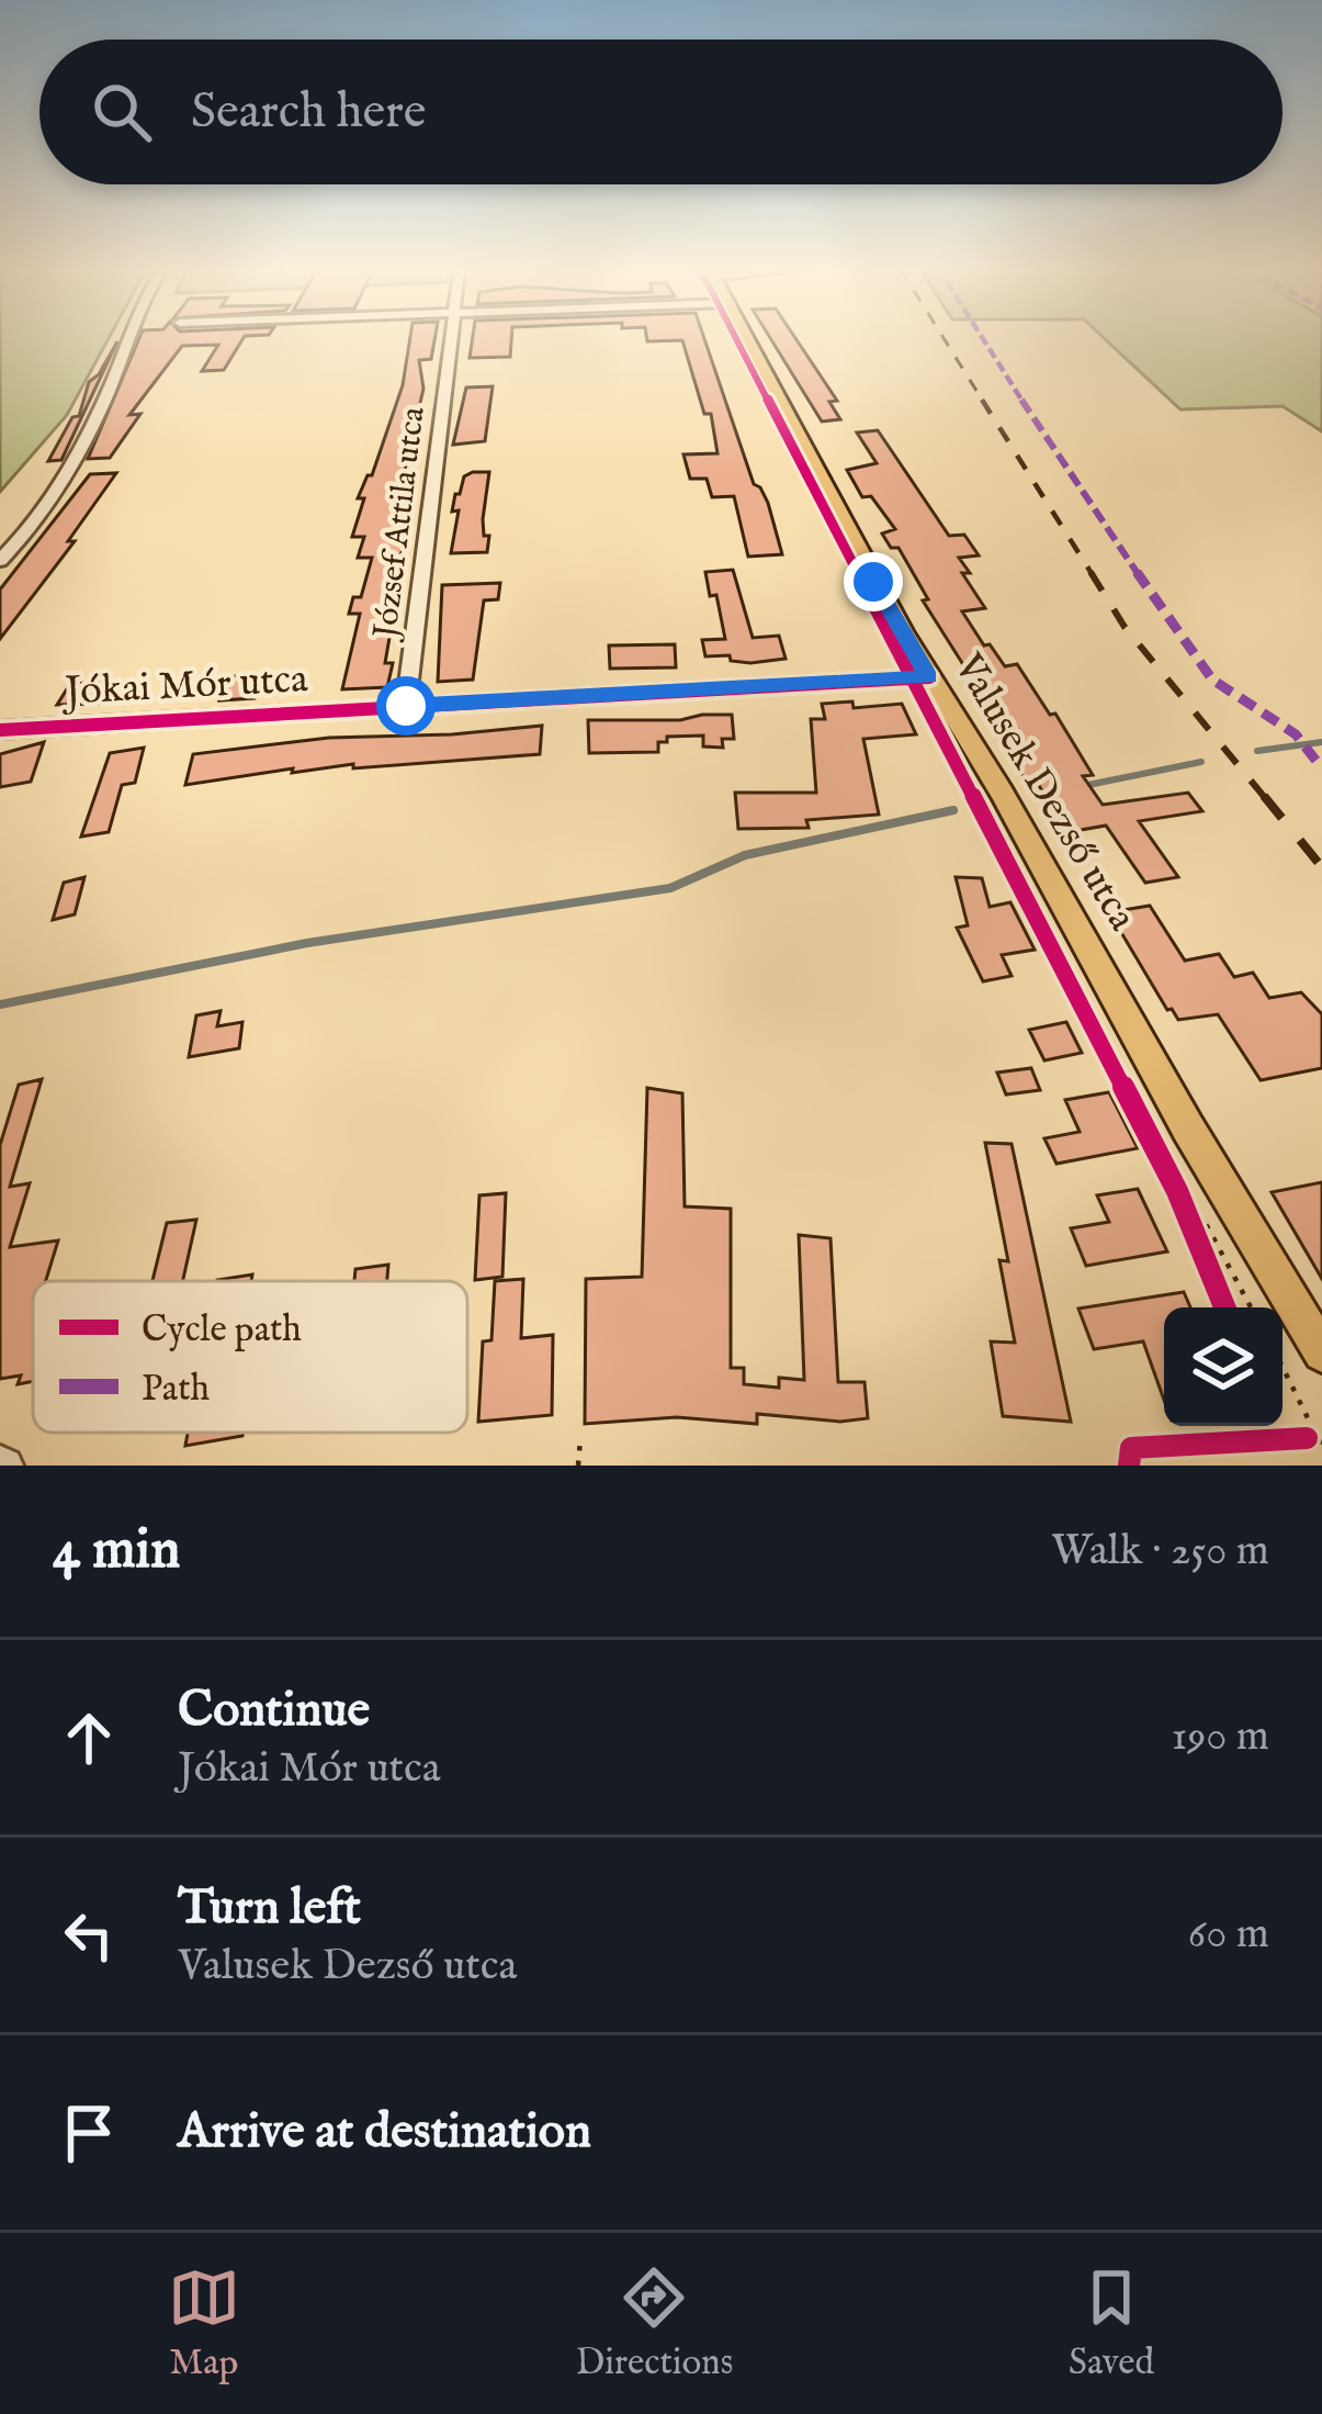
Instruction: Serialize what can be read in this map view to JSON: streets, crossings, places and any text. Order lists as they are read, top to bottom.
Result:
{
  "streets": {
    "main road": ["Valusek Dezső utca"],
    "street": ["József Attila utca", "Jókai Mór utca"]
  },
  "crossings": [
    ["József Attila utca", "Jókai Mór utca"],
    ["Jókai Mór utca", "Valusek Dezső utca"]
  ],
  "legend": ["Cycle path", "Path"],
  "page": {
    "search": "Search here",
    "heading": ["4 min", "Walk · 250 m"],
    "list": [
      ["Continue", "Jókai Mór utca", "190 m"],
      ["Turn left", "Valusek Dezső utca", "60 m"],
      "Arrive at destination"
    ],
    "nav": ["Map", "Directions", "Saved"]
  }
}
